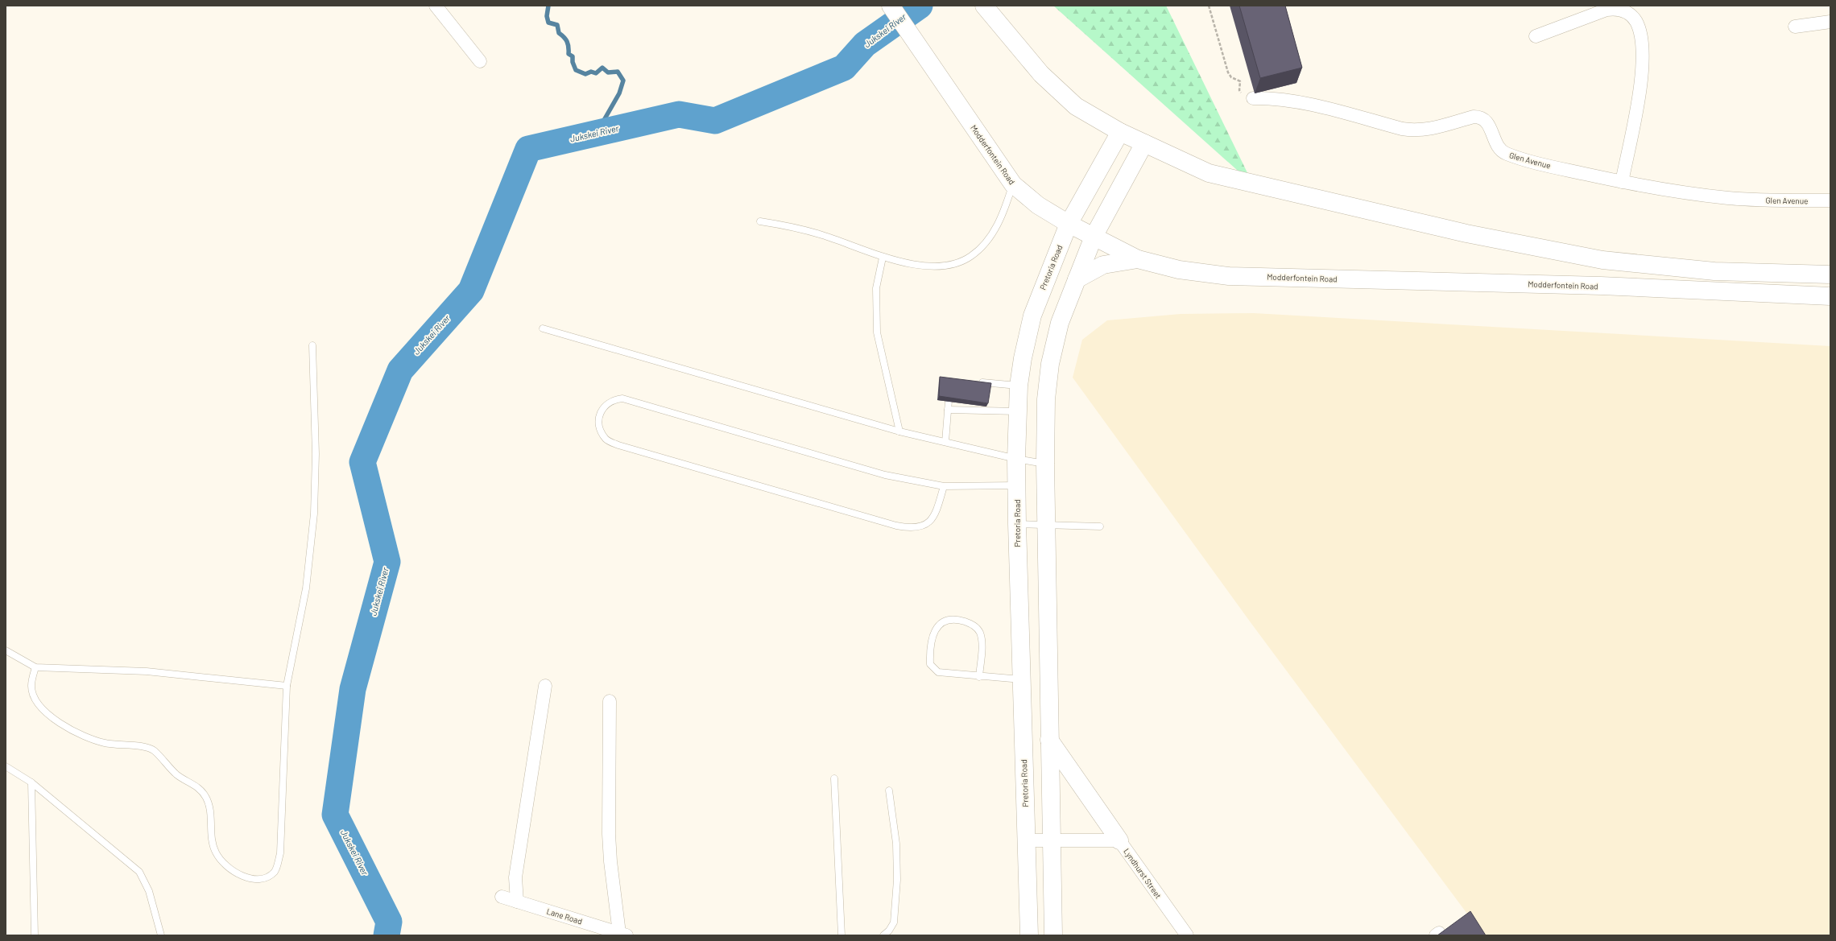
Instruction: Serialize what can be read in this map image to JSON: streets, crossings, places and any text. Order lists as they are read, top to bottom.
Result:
{
  "streets": {
    "main road": ["Modderfontein Road", "Pretoria Road"],
    "street": ["Glen Avenue", "Lyndhurst Street", "Lane Road"]
  },
  "crossings": [
    ["Modderfontein Road", "Pretoria Road"],
    ["Pretoria Road", "Lyndhurst Street"]
  ],
  "water": ["Jukskei River"]
}
